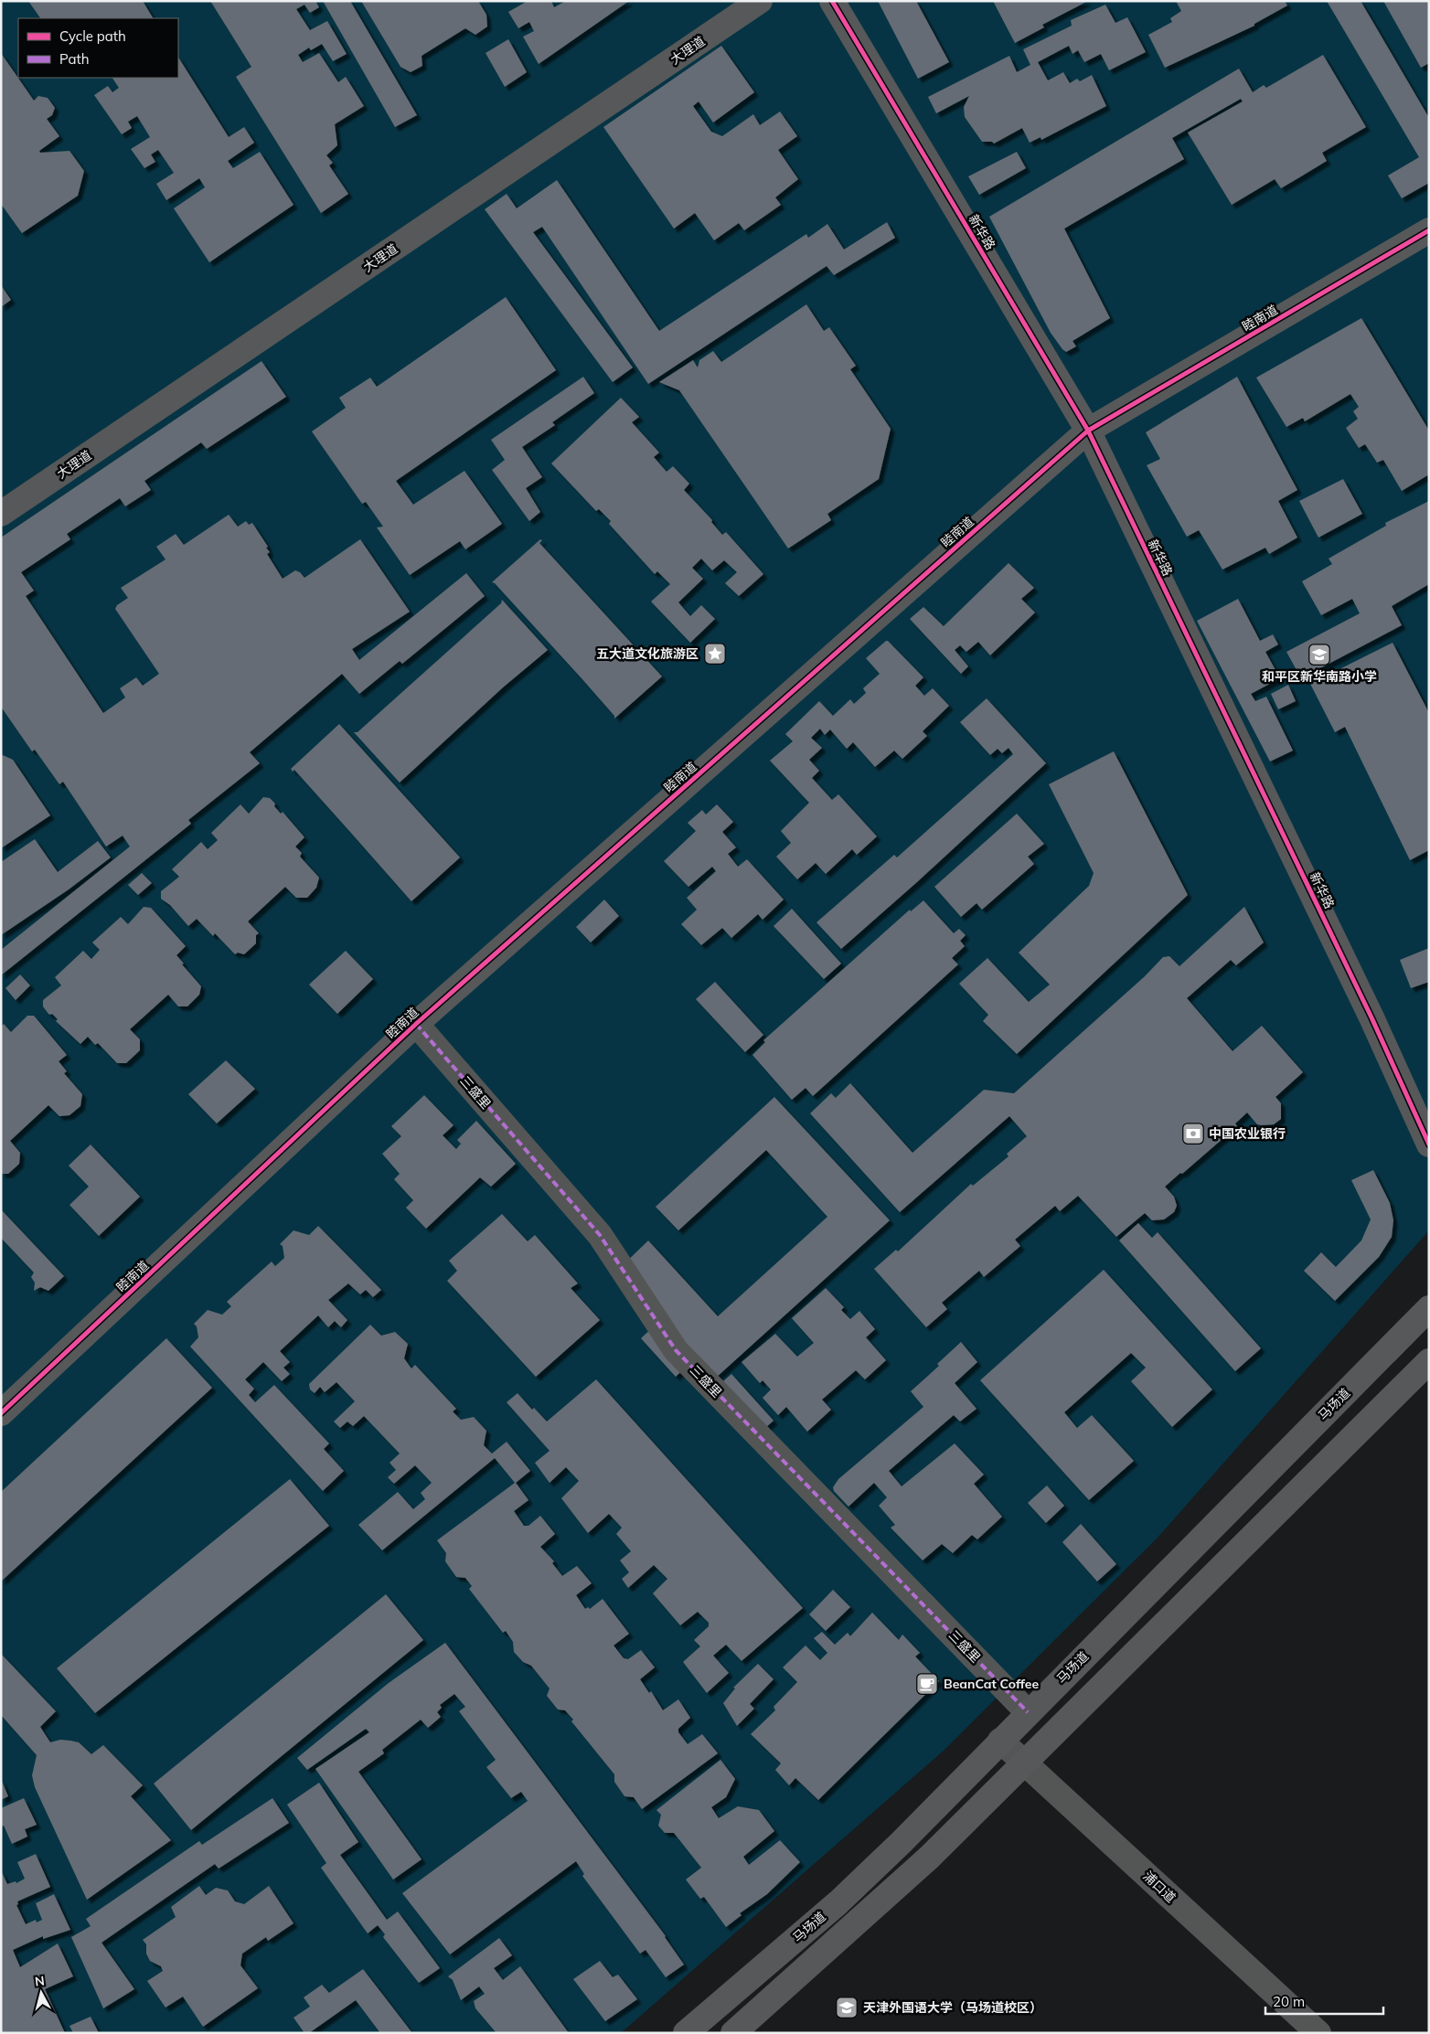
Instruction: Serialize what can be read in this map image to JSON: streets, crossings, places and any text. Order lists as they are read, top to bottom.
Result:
{
  "streets": {
    "street": [
      "大理道",
      "新华路",
      "睦南道",
      "三盛里",
      "马场道",
      "浦口道"
    ]
  },
  "crossings": [
    ["新华路", "睦南道"],
    ["睦南道", "三盛里"],
    ["三盛里", "马场道"],
    ["马场道", "浦口道"]
  ],
  "places": {
    "place": ["五大道文化旅游区"],
    "school or university": ["和平区新华南路小学", "天津外国语大学（马场道校区）"],
    "bank": ["中国农业银行"],
    "cafe": ["BeanCat Coffee"]
  },
  "legend": ["Cycle path", "Path"],
  "scale_bar": "20 m",
  "north": "top"
}
